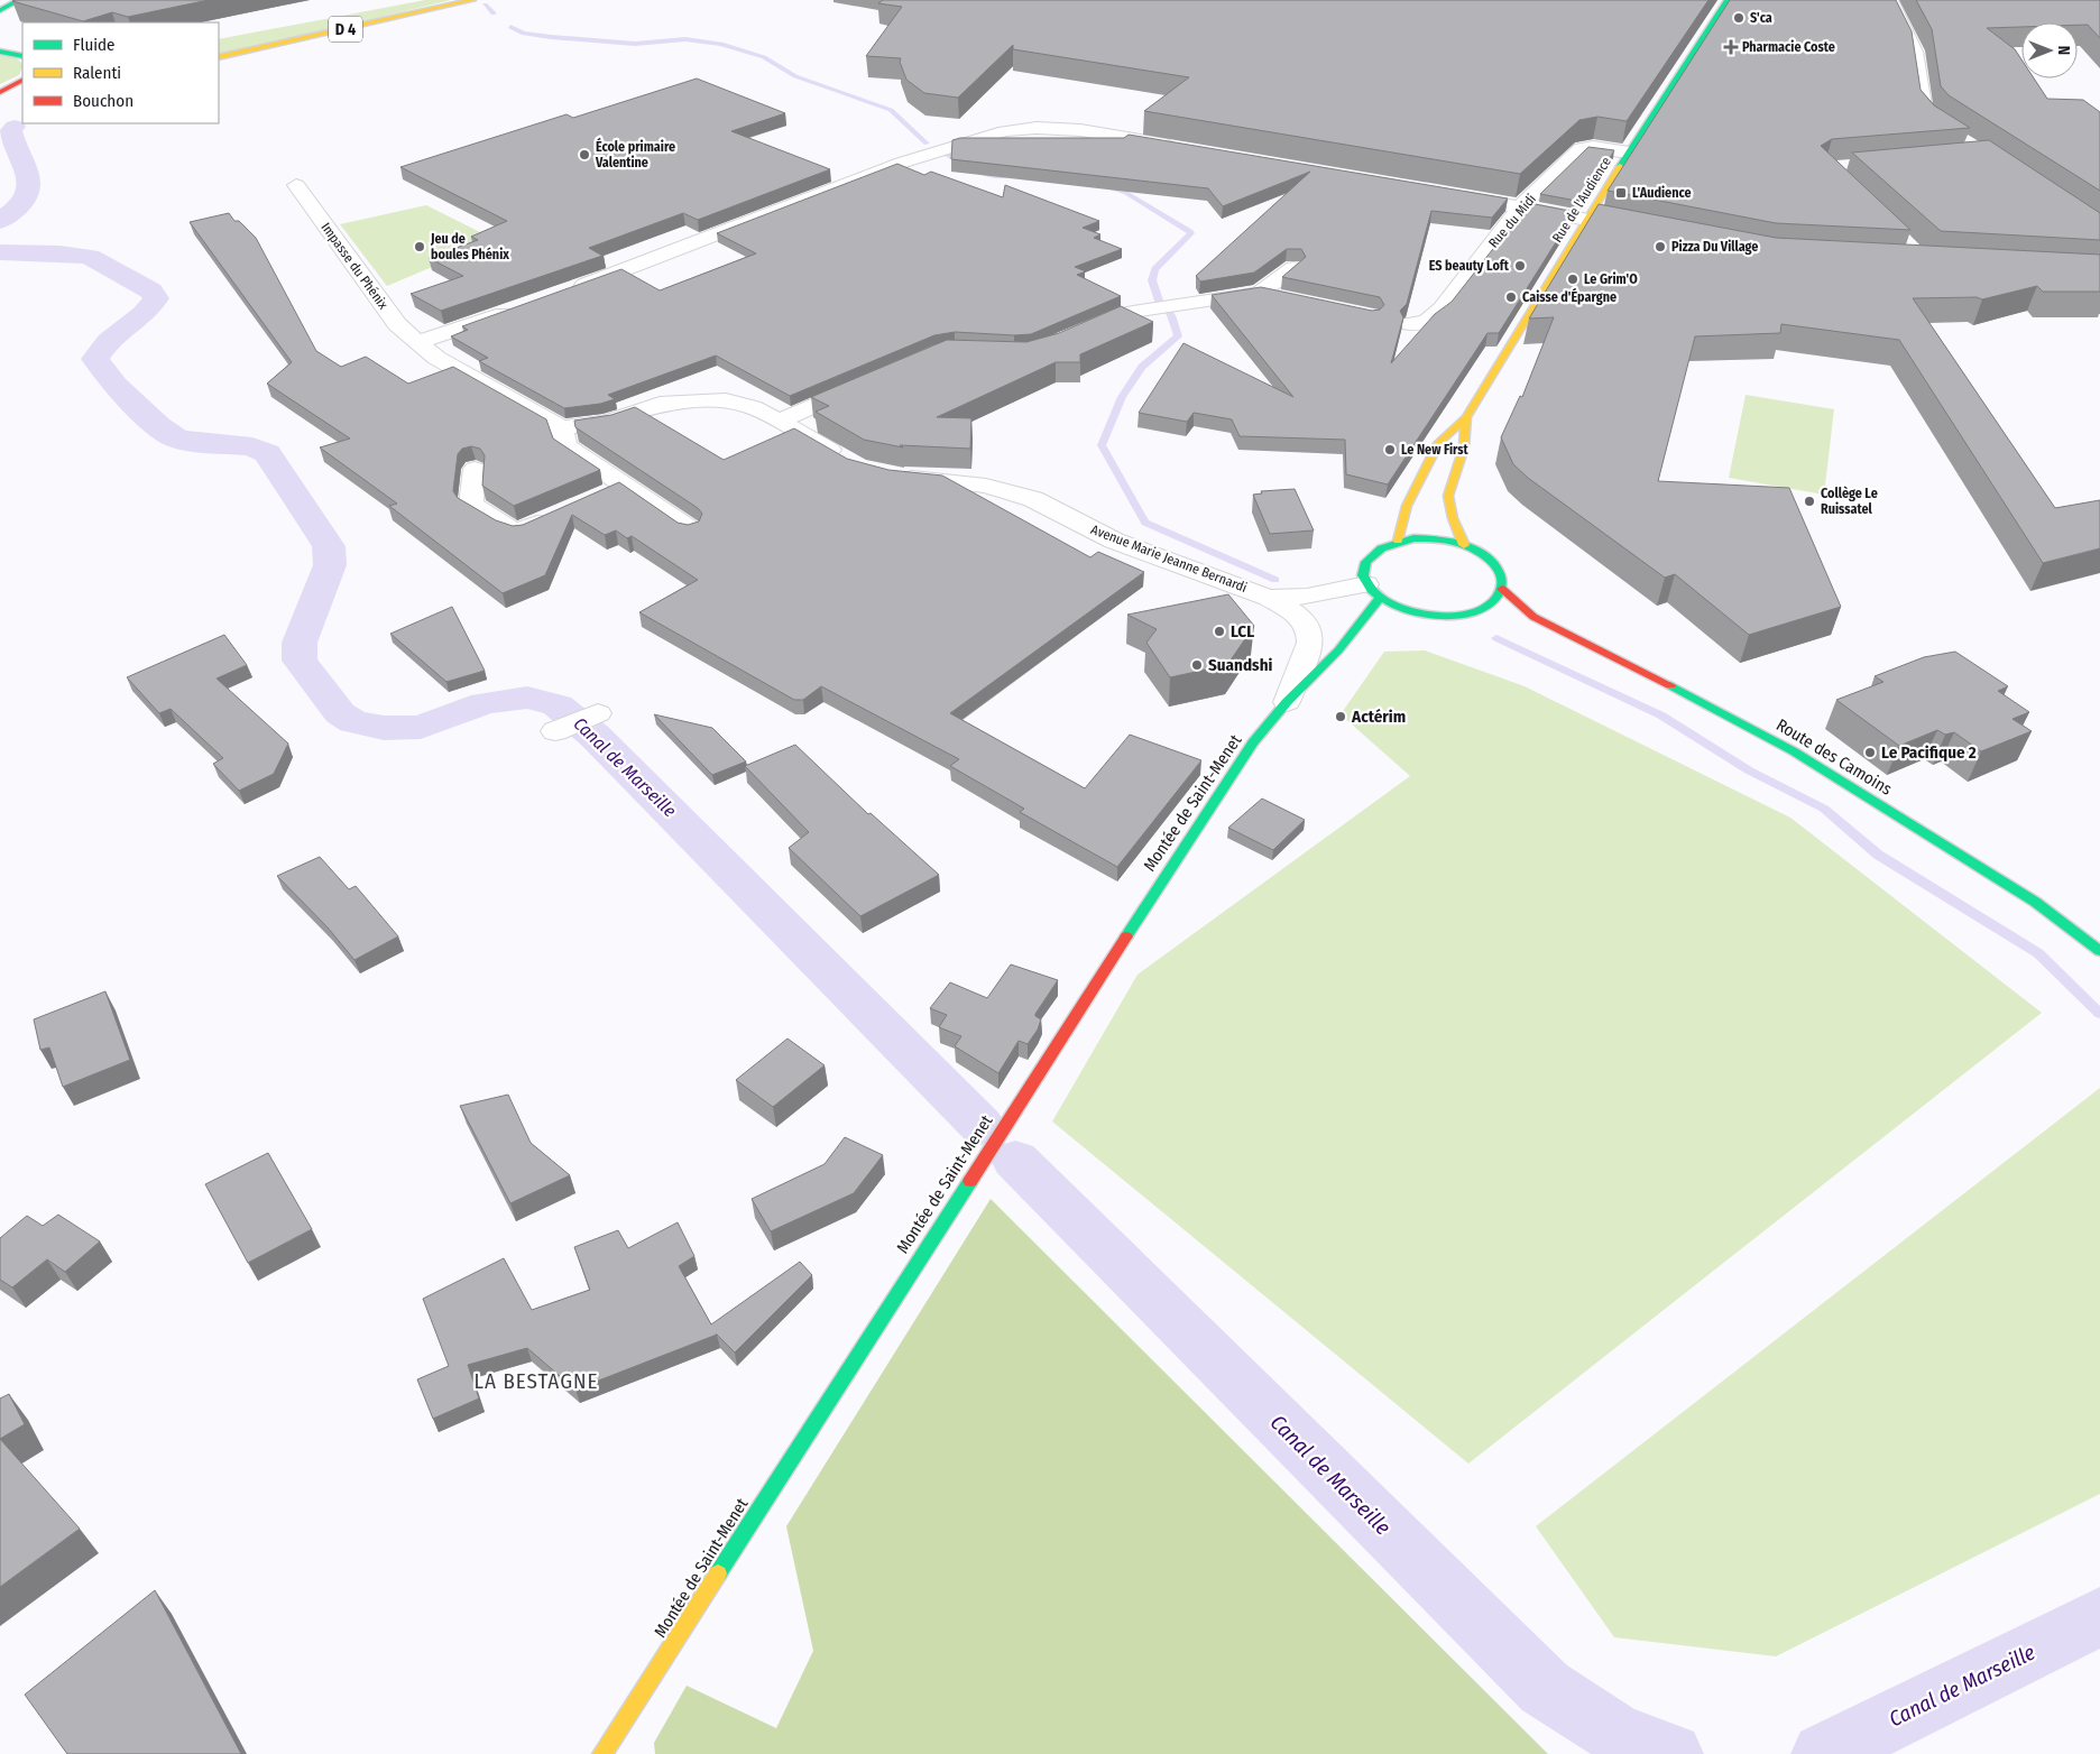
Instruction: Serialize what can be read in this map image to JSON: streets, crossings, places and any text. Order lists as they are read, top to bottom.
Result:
{
  "streets": {
    "main road": [
      "D 4",
      "Rue de l'Audience",
      "Route des Camoins",
      "Montée de Saint-Menet"
    ],
    "street": ["Rue du Midi", "Impasse du Phénix", "Avenue Marie Jeanne Bernardi"]
  },
  "crossings": [
    ["Rue de l'Audience", "Rue du Midi"],
    ["Avenue Marie Jeanne Bernardi", "Montée de Saint-Menet"]
  ],
  "districts": ["LA BESTAGNE"],
  "water": ["Canal de Marseille"],
  "places": {
    "other": [
      "S'ca",
      "École primaire Valentine",
      "Jeu de boules Phénix",
      "Pizza Du Village",
      "ES beauty Loft",
      "Le Grim'O",
      "Caisse d'Épargne",
      "Le New First",
      "Collège Le Ruissatel",
      "LCL",
      "Suandshi",
      "Actérim",
      "Le Pacifique 2"
    ],
    "health": ["Pharmacie Coste"],
    "transit": ["L'Audience"]
  },
  "legend": ["Fluide", "Ralenti", "Bouchon"],
  "north": "right"
}
